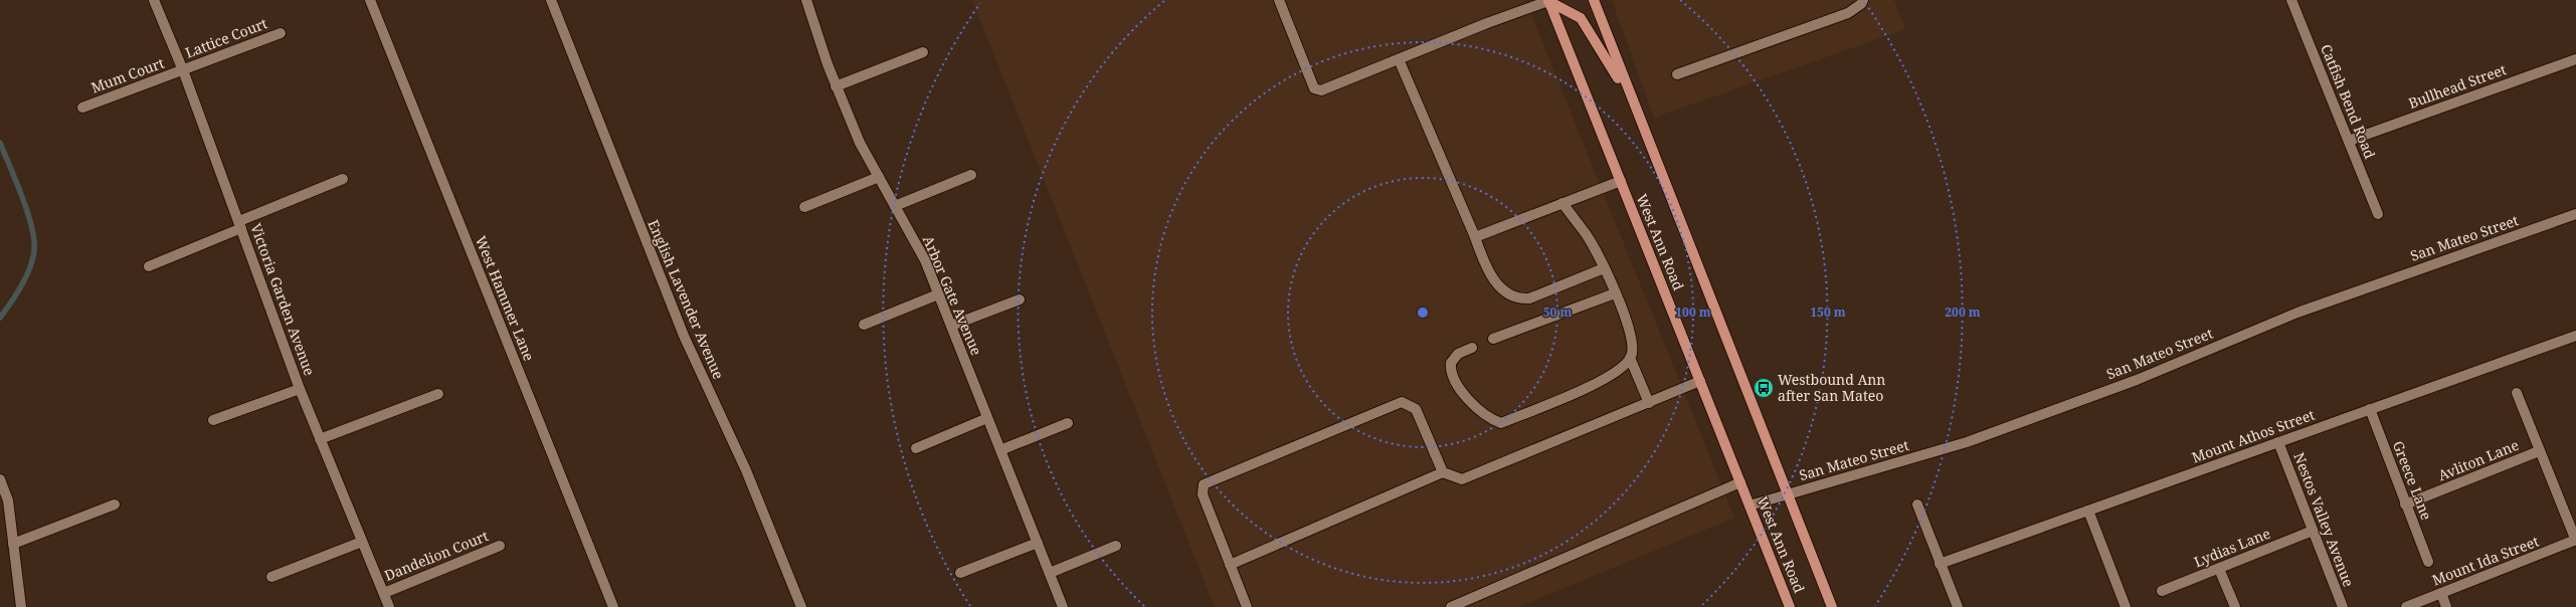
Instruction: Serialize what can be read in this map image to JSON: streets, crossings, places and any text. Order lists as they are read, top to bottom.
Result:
{
  "streets": {
    "main road": ["West Ann Road"],
    "street": [
      "Lattice Court",
      "Mum Court",
      "Bullhead Street",
      "Catfish Bend Road",
      "San Mateo Street",
      "Arbor Gate Avenue",
      "West Hammer Lane",
      "Victoria Garden Avenue",
      "English Lavender Avenue",
      "Mount Athos Street",
      "Avliton Lane",
      "Greece Lane",
      "Nestos Valley Avenue",
      "Lydias Lane",
      "Dandelion Court",
      "Mount Ida Street"
    ]
  },
  "crossings": [
    ["Lattice Court", "Mum Court"],
    ["Lattice Court", "Victoria Garden Avenue"],
    ["Mum Court", "Victoria Garden Avenue"],
    ["Bullhead Street", "Catfish Bend Road"],
    ["San Mateo Street", "West Ann Road"],
    ["Victoria Garden Avenue", "Dandelion Court"],
    ["Mount Athos Street", "Greece Lane"],
    ["Mount Athos Street", "Nestos Valley Avenue"],
    ["Avliton Lane", "Greece Lane"],
    ["Nestos Valley Avenue", "Lydias Lane"]
  ],
  "places": {
    "bus stop": ["Westbound Ann after San Mateo"]
  },
  "rings": [
    "50 m",
    "100 m",
    "150 m",
    "200 m"
  ]
}
